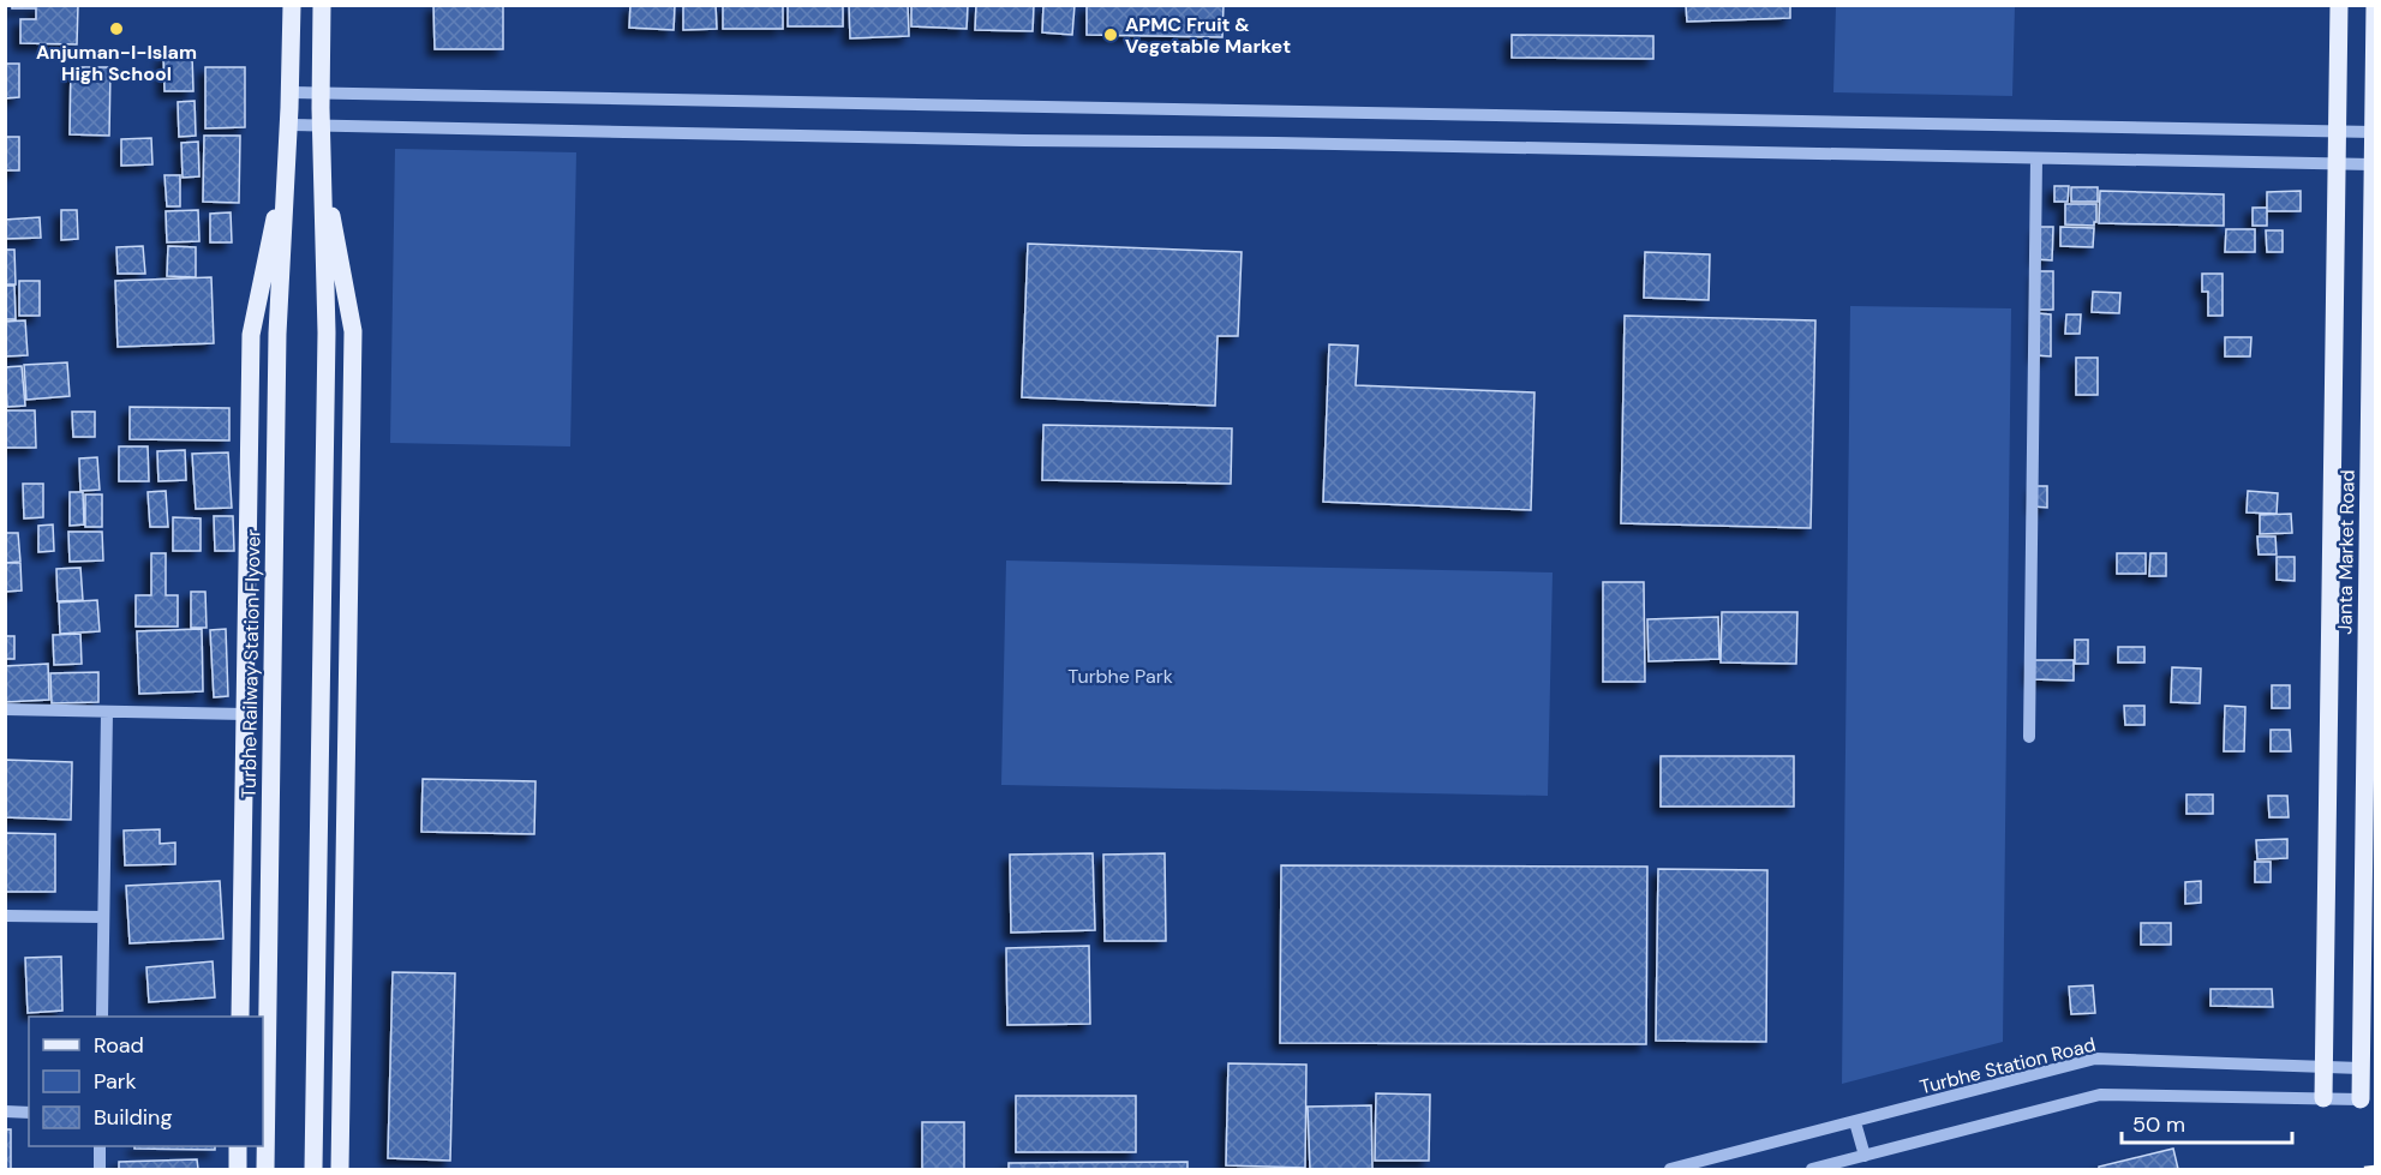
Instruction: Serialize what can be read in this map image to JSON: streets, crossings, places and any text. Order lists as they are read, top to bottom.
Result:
{
  "streets": {
    "main road": ["Janta Market Road", "Turbhe Railway Station Flyover"],
    "street": ["Turbhe Station Road"]
  },
  "crossings": [
    ["Janta Market Road", "Turbhe Station Road"]
  ],
  "parks": ["Turbhe Park"],
  "places": ["Anjuman-I-Islam High School", "APMC Fruit & Vegetable Market"],
  "legend": ["Road", "Park", "Building"],
  "scale_bar": "50 m"
}
